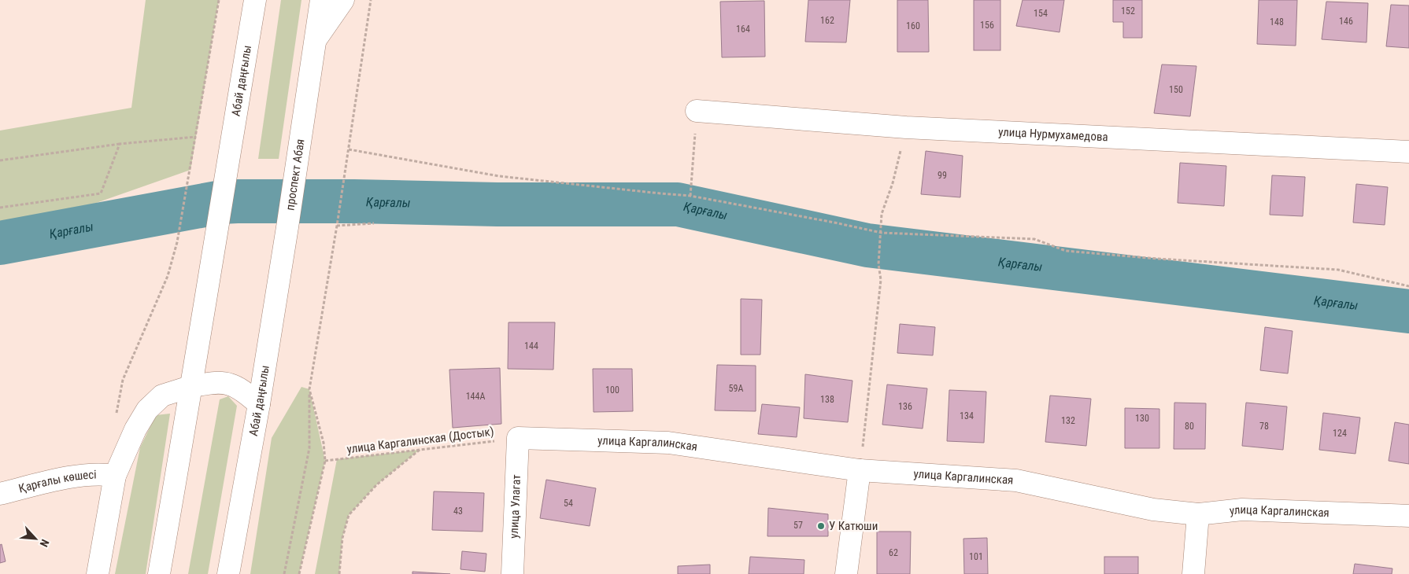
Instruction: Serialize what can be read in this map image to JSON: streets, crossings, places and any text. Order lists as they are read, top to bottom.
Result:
{
  "streets": {
    "street": [
      "Абай даңғылы",
      "улица Нурмухамедова",
      "проспект Абая",
      "улица Каргалинская",
      "Қарғалы көшесі",
      "улица Улагат"
    ],
    "path": ["улица Каргалинская (Достык)"]
  },
  "crossings": [
    ["Абай даңғылы", "проспект Абая"],
    ["улица Каргалинская (Достык)", "улица Каргалинская"],
    ["улица Каргалинская (Достык)", "улица Улагат"],
    ["улица Каргалинская", "улица Улагат"]
  ],
  "water": ["Қарғалы"],
  "places": ["У Катюши"],
  "house_numbers": [
    "152",
    "154",
    "162",
    "146",
    "148",
    "156",
    "160",
    "164",
    "150",
    "99",
    "144",
    "59А",
    "100",
    "144А",
    "138",
    "136",
    "134",
    "130",
    "132",
    "80",
    "78",
    "124",
    "54",
    "43",
    "57",
    "62",
    "101"
  ],
  "north": "bottom right"
}
